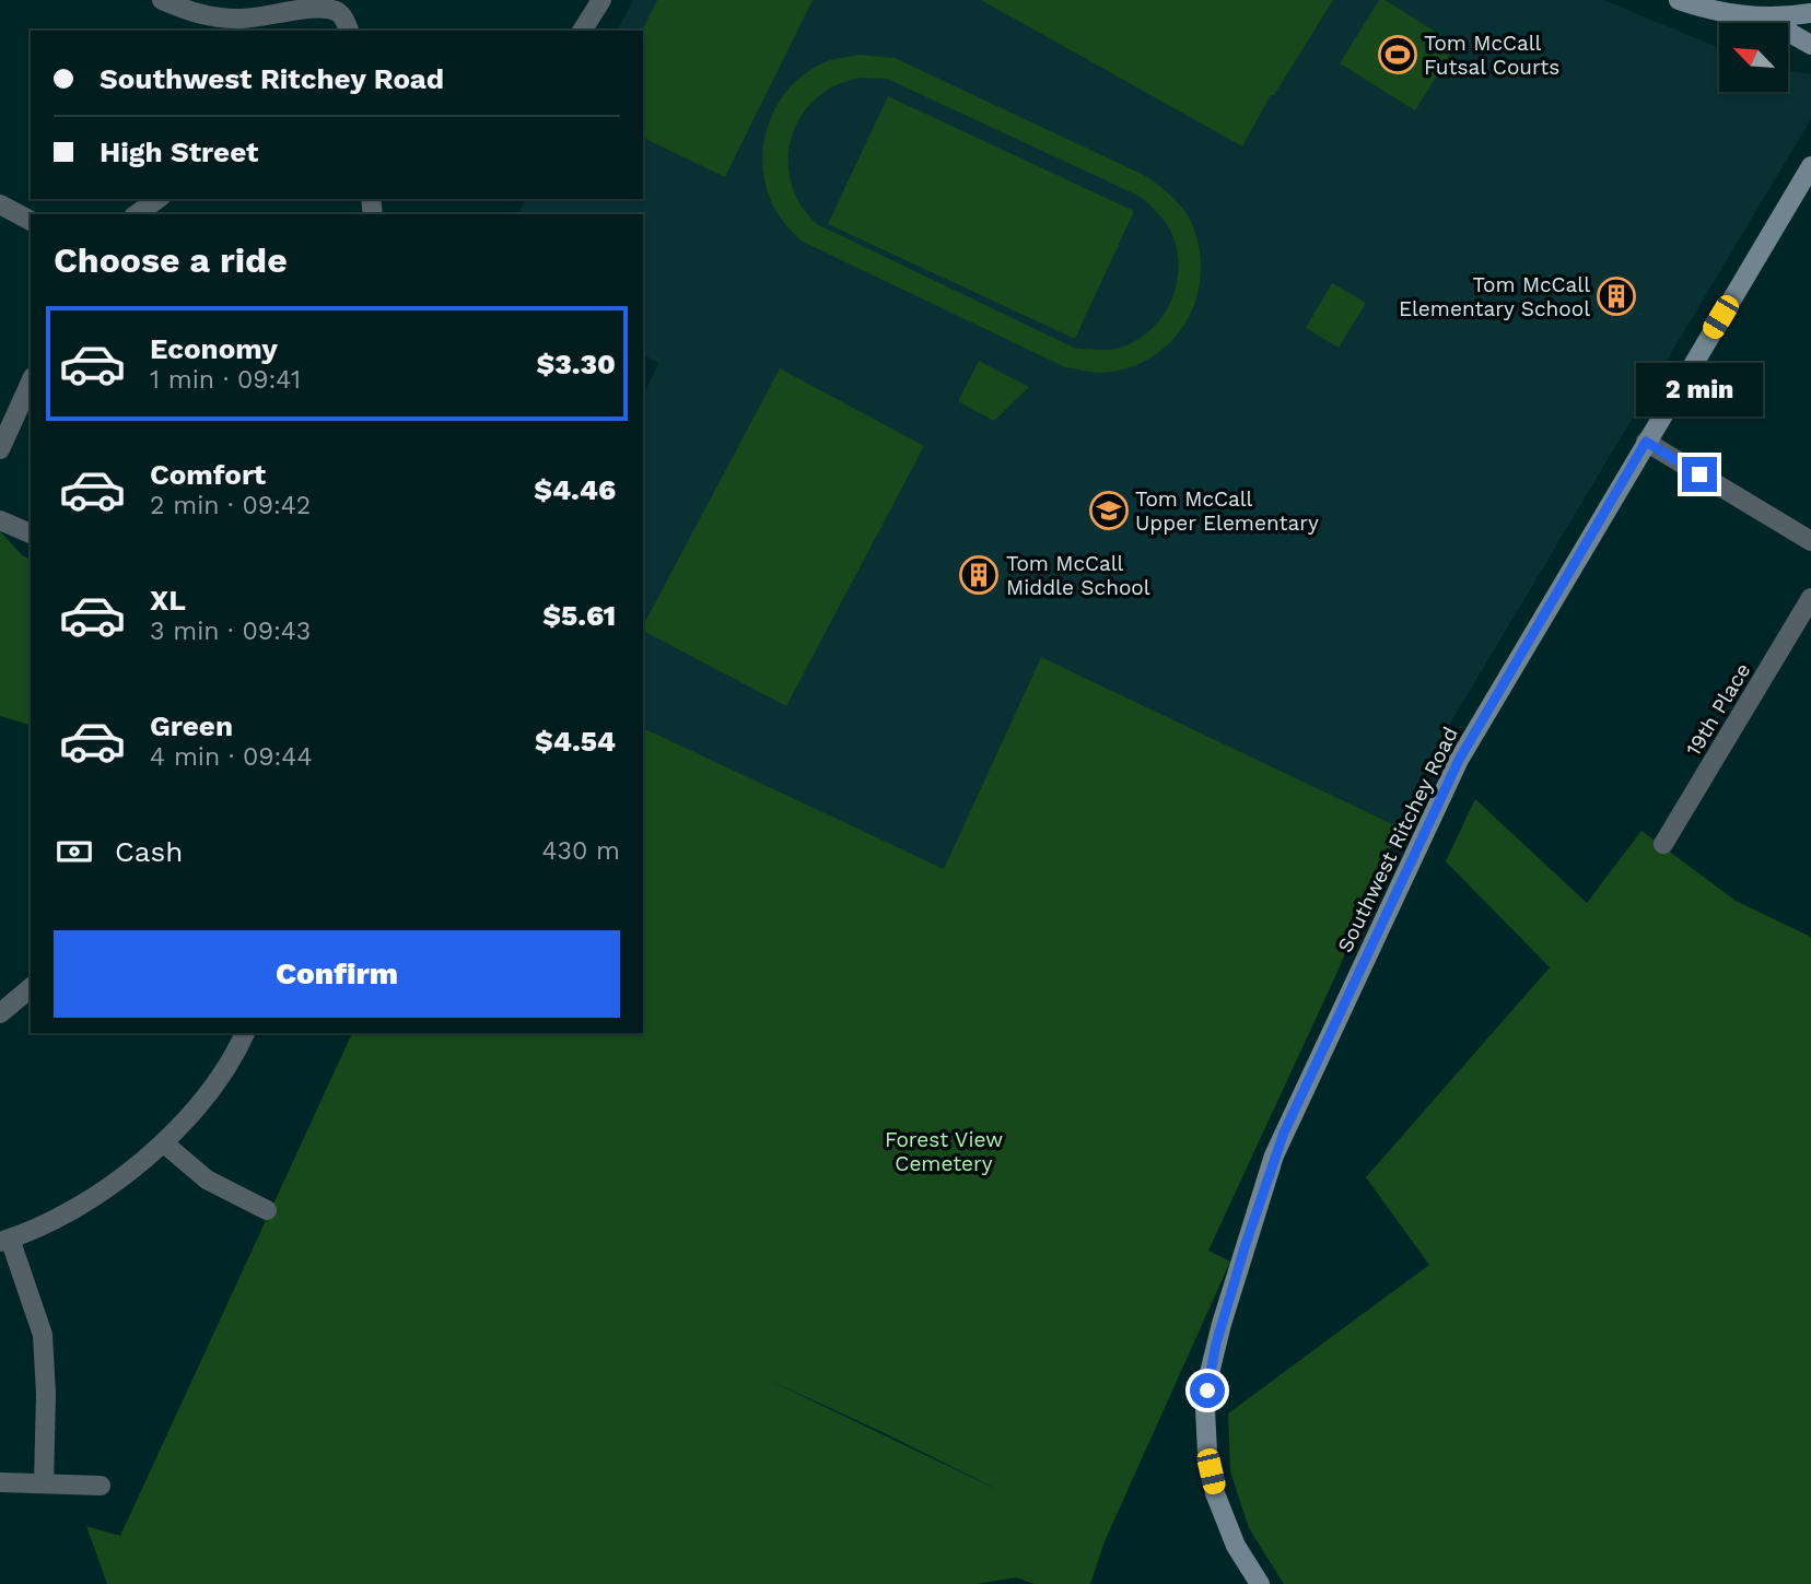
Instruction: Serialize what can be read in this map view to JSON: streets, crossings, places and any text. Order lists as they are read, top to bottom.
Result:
{
  "streets": {
    "street": ["19th Place", "Southwest Ritchey Road"]
  },
  "parks": ["Forest View Cemetery"],
  "places": {
    "sports": ["Tom McCall Futsal Courts"],
    "building": ["Tom McCall Elementary School", "Tom McCall Middle School"],
    "school or university": ["Tom McCall Upper Elementary"]
  },
  "north": "top left",
  "page": {
    "banner": ["Southwest Ritchey Road", "High Street"],
    "heading": "Choose a ride",
    "list": [
      {
        "name": "Economy",
        "note": "1 min · 09:41",
        "value": "$3.30"
      },
      {
        "name": "Comfort",
        "note": "2 min · 09:42",
        "value": "$4.46"
      },
      {
        "name": "XL",
        "note": "3 min · 09:43",
        "value": "$5.61"
      },
      {
        "name": "Green",
        "note": "4 min · 09:44",
        "value": "$4.54"
      }
    ],
    "bubble": "2 min",
    "pay": ["Cash", "430 m"],
    "buttons": "Confirm"
  }
}
